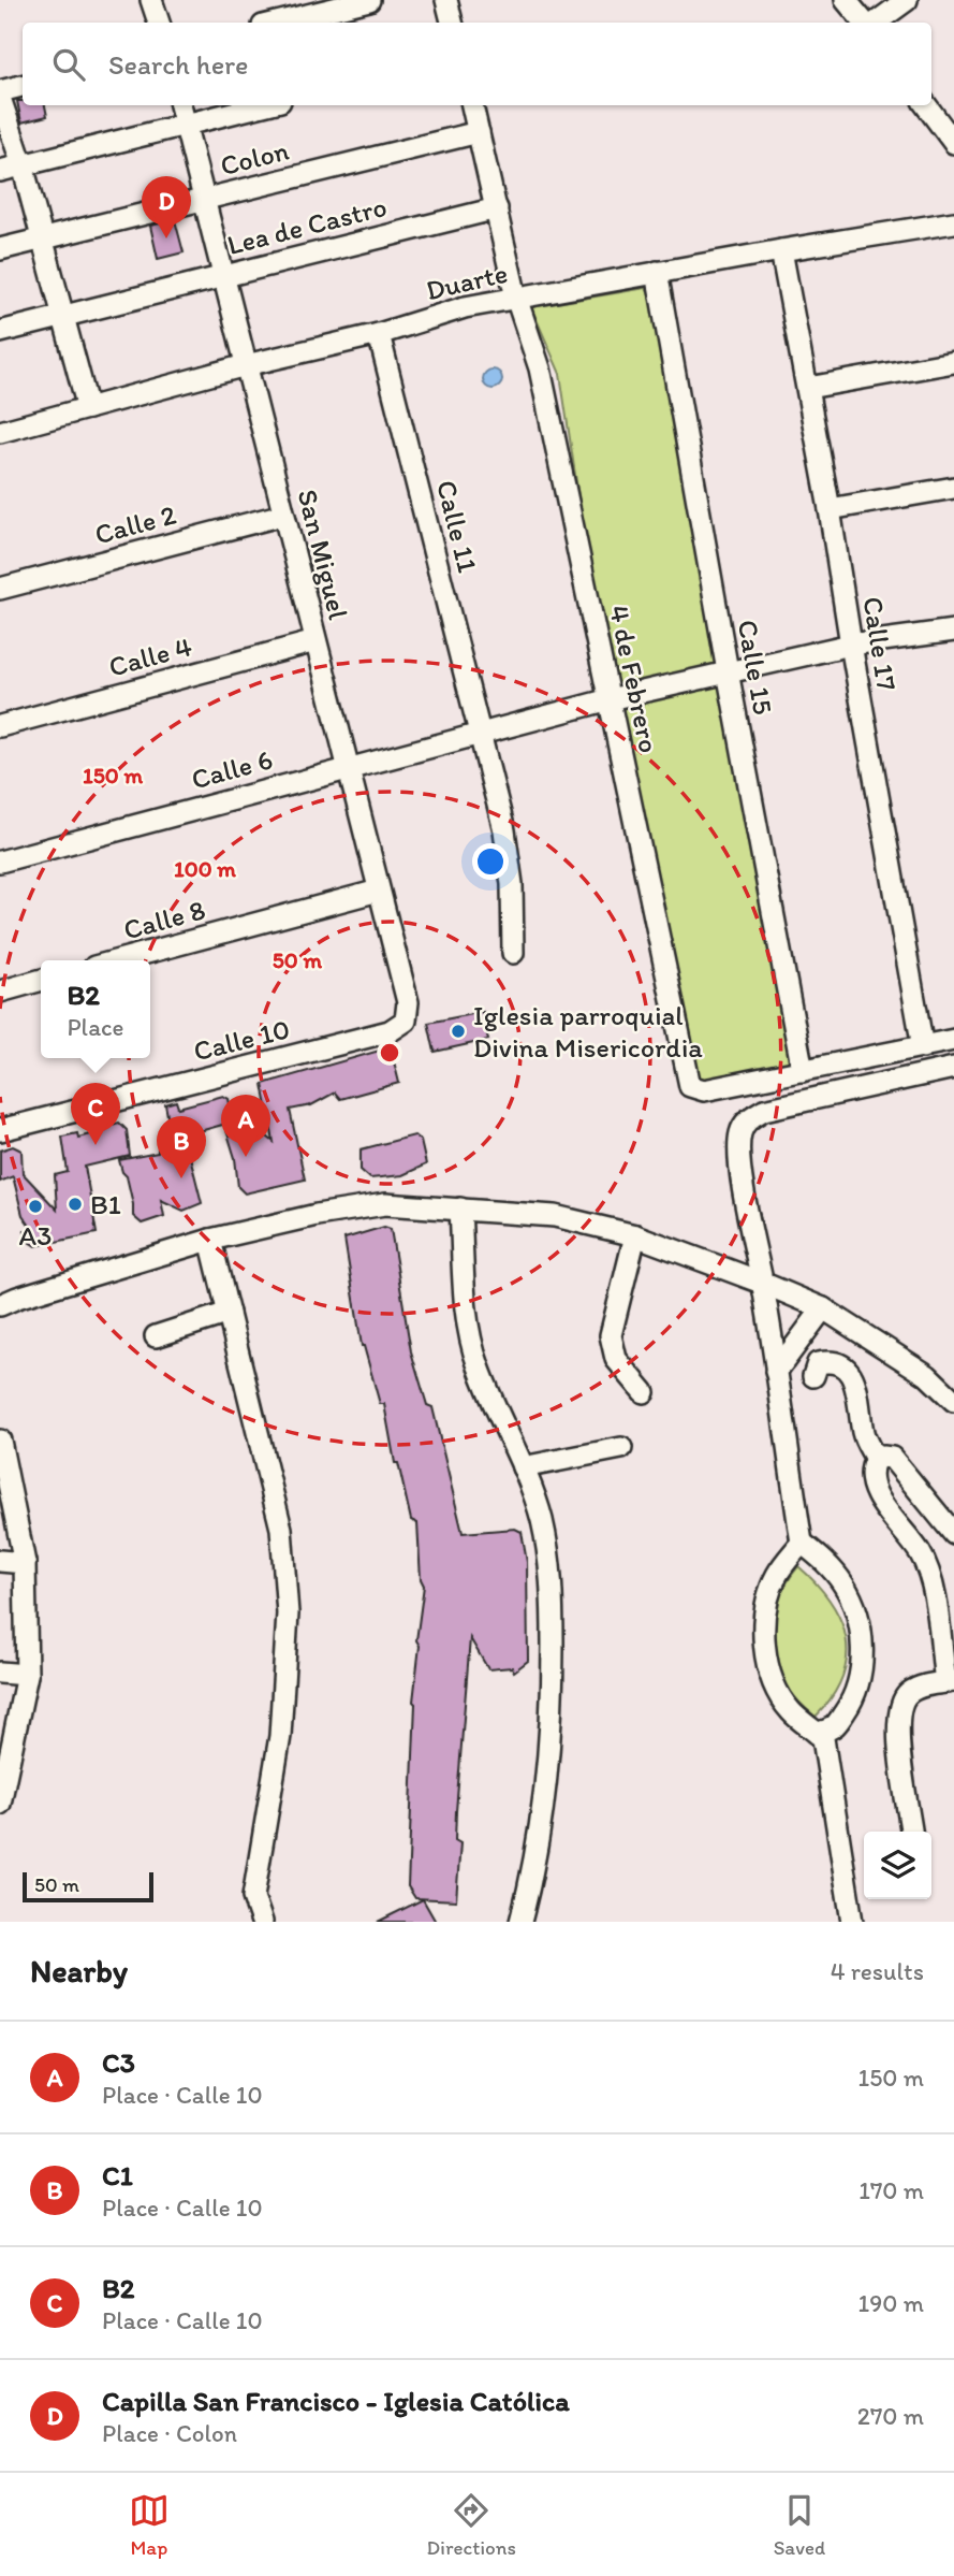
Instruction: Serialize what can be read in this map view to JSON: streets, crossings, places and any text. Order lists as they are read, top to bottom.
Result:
{
  "streets": {
    "street": [
      "Colon",
      "Lea de Castro",
      "Duarte",
      "Calle 2",
      "Calle 11",
      "San Miguel",
      "Calle 17",
      "Calle 4",
      "Calle 15",
      "4 de Febrero",
      "Calle 6",
      "Calle 8",
      "Calle 10"
    ]
  },
  "crossings": [
    ["Colon", "San Miguel"],
    ["Colon", "4 de Febrero"],
    ["Lea de Castro", "San Miguel"],
    ["Lea de Castro", "4 de Febrero"],
    ["Duarte", "Calle 11"],
    ["Duarte", "San Miguel"],
    ["Duarte", "Calle 17"],
    ["Duarte", "Calle 15"],
    ["Duarte", "4 de Febrero"],
    ["Calle 2", "San Miguel"],
    ["Calle 11", "Calle 6"],
    ["San Miguel", "Calle 4"],
    ["San Miguel", "Calle 6"],
    ["San Miguel", "Calle 8"],
    ["San Miguel", "Calle 10"],
    ["Calle 17", "Calle 6"],
    ["Calle 15", "4 de Febrero"],
    ["Calle 15", "Calle 6"],
    ["4 de Febrero", "Calle 6"]
  ],
  "places": ["Iglesia parroquial Divina Misericordia", "B1", "A3"],
  "scale_bar": "50 m",
  "page": {
    "search": "Search here",
    "pins": [
      "D",
      "C",
      "A",
      "B"
    ],
    "popup": ["B2", "Place"],
    "scale": "50 m",
    "heading": ["Nearby", "4 results"],
    "list": [
      {
        "mark": "A",
        "name": "C3",
        "note": "Place · Calle 10",
        "value": "150 m"
      },
      {
        "mark": "B",
        "name": "C1",
        "note": "Place · Calle 10",
        "value": "170 m"
      },
      {
        "mark": "C",
        "name": "B2",
        "note": "Place · Calle 10",
        "value": "190 m"
      },
      {
        "mark": "D",
        "name": "Capilla San Francisco - Iglesia Católica",
        "note": "Place · Colon",
        "value": "270 m"
      }
    ],
    "nav": ["Map", "Directions", "Saved"]
  },
  "rings": ["150 m", "100 m", "50 m"]
}
